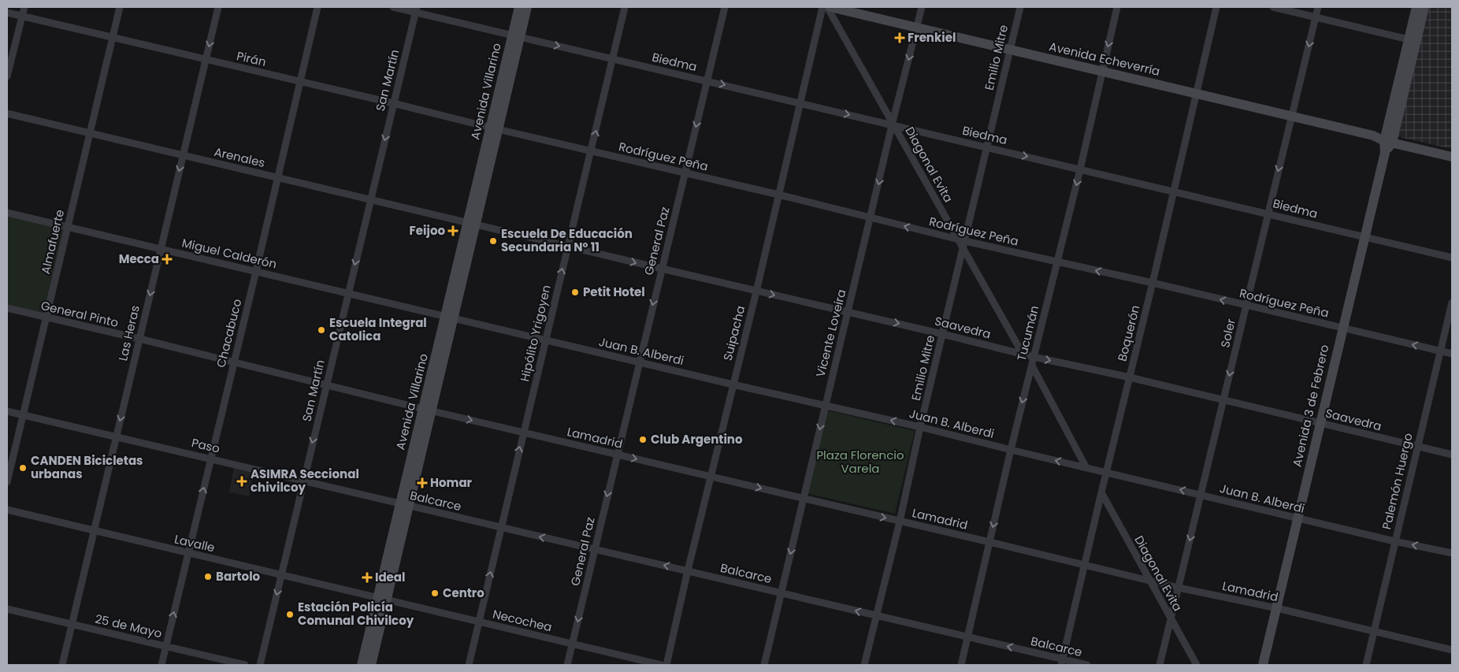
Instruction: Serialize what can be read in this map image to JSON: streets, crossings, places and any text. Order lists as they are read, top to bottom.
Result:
{
  "streets": {
    "main road": ["Avenida Echeverría", "Avenida Villarino", "Avenida 3 de Febrero"],
    "street": [
      "Emilio Mitre",
      "Pirán",
      "Biedma",
      "San Martín",
      "Rodríguez Peña",
      "Arenales",
      "Diagonal Evita",
      "General Paz",
      "Almafuerte",
      "Miguel Calderón",
      "General Pinto",
      "Saavedra",
      "Las Heras",
      "Chacabuco",
      "Hipólito Yrigoyen",
      "Suipacha",
      "Vicente Loveira",
      "Tucumán",
      "Boquerón",
      "Soler",
      "Juan B. Alberdi",
      "Lamadrid",
      "Paso",
      "Palemón Huergo",
      "Balcarce",
      "Lavalle",
      "Necochea",
      "25 de Mayo"
    ]
  },
  "crossings": [
    ["Emilio Mitre", "Avenida Echeverría"],
    ["Emilio Mitre", "Biedma"],
    ["Emilio Mitre", "Rodríguez Peña"],
    ["Emilio Mitre", "Diagonal Evita"],
    ["Emilio Mitre", "Saavedra"],
    ["Emilio Mitre", "Juan B. Alberdi"],
    ["Emilio Mitre", "Lamadrid"],
    ["Emilio Mitre", "Balcarce"],
    ["Pirán", "San Martín"],
    ["Pirán", "Avenida Villarino"],
    ["Pirán", "Rodríguez Peña"],
    ["Pirán", "Almafuerte"],
    ["Pirán", "Las Heras"],
    ["Pirán", "Chacabuco"],
    ["Avenida Echeverría", "Vicente Loveira"],
    ["Avenida Echeverría", "Tucumán"],
    ["Avenida Echeverría", "Boquerón"],
    ["Avenida Echeverría", "Soler"],
    ["Avenida Echeverría", "Avenida 3 de Febrero"],
    ["Biedma", "San Martín"],
    ["Biedma", "Avenida Villarino"],
    ["Biedma", "Diagonal Evita"],
    ["Biedma", "General Paz"],
    ["Biedma", "Hipólito Yrigoyen"],
    ["Biedma", "Suipacha"],
    ["Biedma", "Vicente Loveira"],
    ["Biedma", "Tucumán"],
    ["Biedma", "Boquerón"],
    ["Biedma", "Soler"],
    ["Biedma", "Avenida 3 de Febrero"],
    ["San Martín", "Arenales"],
    ["San Martín", "Miguel Calderón"],
    ["San Martín", "General Pinto"],
    ["San Martín", "Paso"],
    ["San Martín", "Lavalle"],
    ["Avenida Villarino", "Rodríguez Peña"],
    ["Avenida Villarino", "Arenales"],
    ["Avenida Villarino", "Miguel Calderón"],
    ["Avenida Villarino", "General Pinto"],
    ["Avenida Villarino", "Saavedra"],
    ["Avenida Villarino", "Juan B. Alberdi"],
    ["Avenida Villarino", "Lamadrid"],
    ["Avenida Villarino", "Paso"],
    ["Avenida Villarino", "Balcarce"],
    ["Avenida Villarino", "Lavalle"],
    ["Avenida Villarino", "Necochea"],
    ["Rodríguez Peña", "Diagonal Evita"],
    ["Rodríguez Peña", "General Paz"],
    ["Rodríguez Peña", "Hipólito Yrigoyen"],
    ["Rodríguez Peña", "Suipacha"],
    ["Rodríguez Peña", "Vicente Loveira"],
    ["Rodríguez Peña", "Tucumán"],
    ["Rodríguez Peña", "Boquerón"],
    ["Rodríguez Peña", "Soler"],
    ["Rodríguez Peña", "Avenida 3 de Febrero"],
    ["Rodríguez Peña", "Palemón Huergo"],
    ["Arenales", "Almafuerte"],
    ["Arenales", "Saavedra"],
    ["Arenales", "Las Heras"],
    ["Arenales", "Chacabuco"],
    ["Diagonal Evita", "Saavedra"],
    ["Diagonal Evita", "Vicente Loveira"],
    ["Diagonal Evita", "Boquerón"],
    ["Diagonal Evita", "Soler"],
    ["Diagonal Evita", "Lamadrid"],
    ["General Paz", "Saavedra"],
    ["General Paz", "Juan B. Alberdi"],
    ["General Paz", "Lamadrid"],
    ["General Paz", "Balcarce"],
    ["General Paz", "Necochea"],
    ["Almafuerte", "Miguel Calderón"],
    ["Almafuerte", "General Pinto"],
    ["Almafuerte", "Paso"],
    ["Miguel Calderón", "Las Heras"],
    ["Miguel Calderón", "Chacabuco"],
    ["Miguel Calderón", "Juan B. Alberdi"],
    ["General Pinto", "Las Heras"],
    ["General Pinto", "Chacabuco"],
    ["General Pinto", "Lamadrid"],
    ["Saavedra", "Hipólito Yrigoyen"],
    ["Saavedra", "Suipacha"],
    ["Saavedra", "Vicente Loveira"],
    ["Saavedra", "Tucumán"],
    ["Saavedra", "Boquerón"],
    ["Saavedra", "Soler"],
    ["Saavedra", "Avenida 3 de Febrero"],
    ["Saavedra", "Palemón Huergo"],
    ["Las Heras", "Paso"],
    ["Las Heras", "Lavalle"],
    ["Las Heras", "25 de Mayo"],
    ["Chacabuco", "Paso"],
    ["Chacabuco", "Lavalle"],
    ["Chacabuco", "25 de Mayo"],
    ["Hipólito Yrigoyen", "Juan B. Alberdi"],
    ["Hipólito Yrigoyen", "Lamadrid"],
    ["Hipólito Yrigoyen", "Balcarce"],
    ["Hipólito Yrigoyen", "Necochea"],
    ["Suipacha", "Juan B. Alberdi"],
    ["Suipacha", "Lamadrid"],
    ["Suipacha", "Balcarce"],
    ["Vicente Loveira", "Juan B. Alberdi"],
    ["Vicente Loveira", "Lamadrid"],
    ["Vicente Loveira", "Balcarce"],
    ["Tucumán", "Juan B. Alberdi"],
    ["Tucumán", "Lamadrid"],
    ["Tucumán", "Balcarce"],
    ["Boquerón", "Juan B. Alberdi"],
    ["Boquerón", "Lamadrid"],
    ["Boquerón", "Balcarce"],
    ["Soler", "Juan B. Alberdi"],
    ["Soler", "Lamadrid"],
    ["Juan B. Alberdi", "Avenida 3 de Febrero"],
    ["Juan B. Alberdi", "Palemón Huergo"],
    ["Avenida 3 de Febrero", "Lamadrid"],
    ["Lamadrid", "Palemón Huergo"],
    ["Paso", "Balcarce"],
    ["Lavalle", "Necochea"]
  ],
  "one_way": [
    "Biedma",
    "San Martín",
    "Rodríguez Peña",
    "General Paz",
    "Saavedra",
    "Las Heras",
    "Hipólito Yrigoyen",
    "Vicente Loveira",
    "Tucumán",
    "Soler",
    "Lamadrid",
    "Balcarce"
  ],
  "parks": ["Plaza Florencio Varela"],
  "places": {
    "health": [
      "Frenkiel",
      "Feijoo",
      "Mecca",
      "ASIMRA Seccional chivilcoy",
      "Homar",
      "Ideal"
    ],
    "other": [
      "Escuela De Educación Secundaria Nº 11",
      "Petit Hotel",
      "Escuela Integral Catolica",
      "Club Argentino",
      "CANDEN Bicicletas urbanas",
      "Bartolo",
      "Centro",
      "Estación Policía Comunal Chivilcoy"
    ]
  }
}
